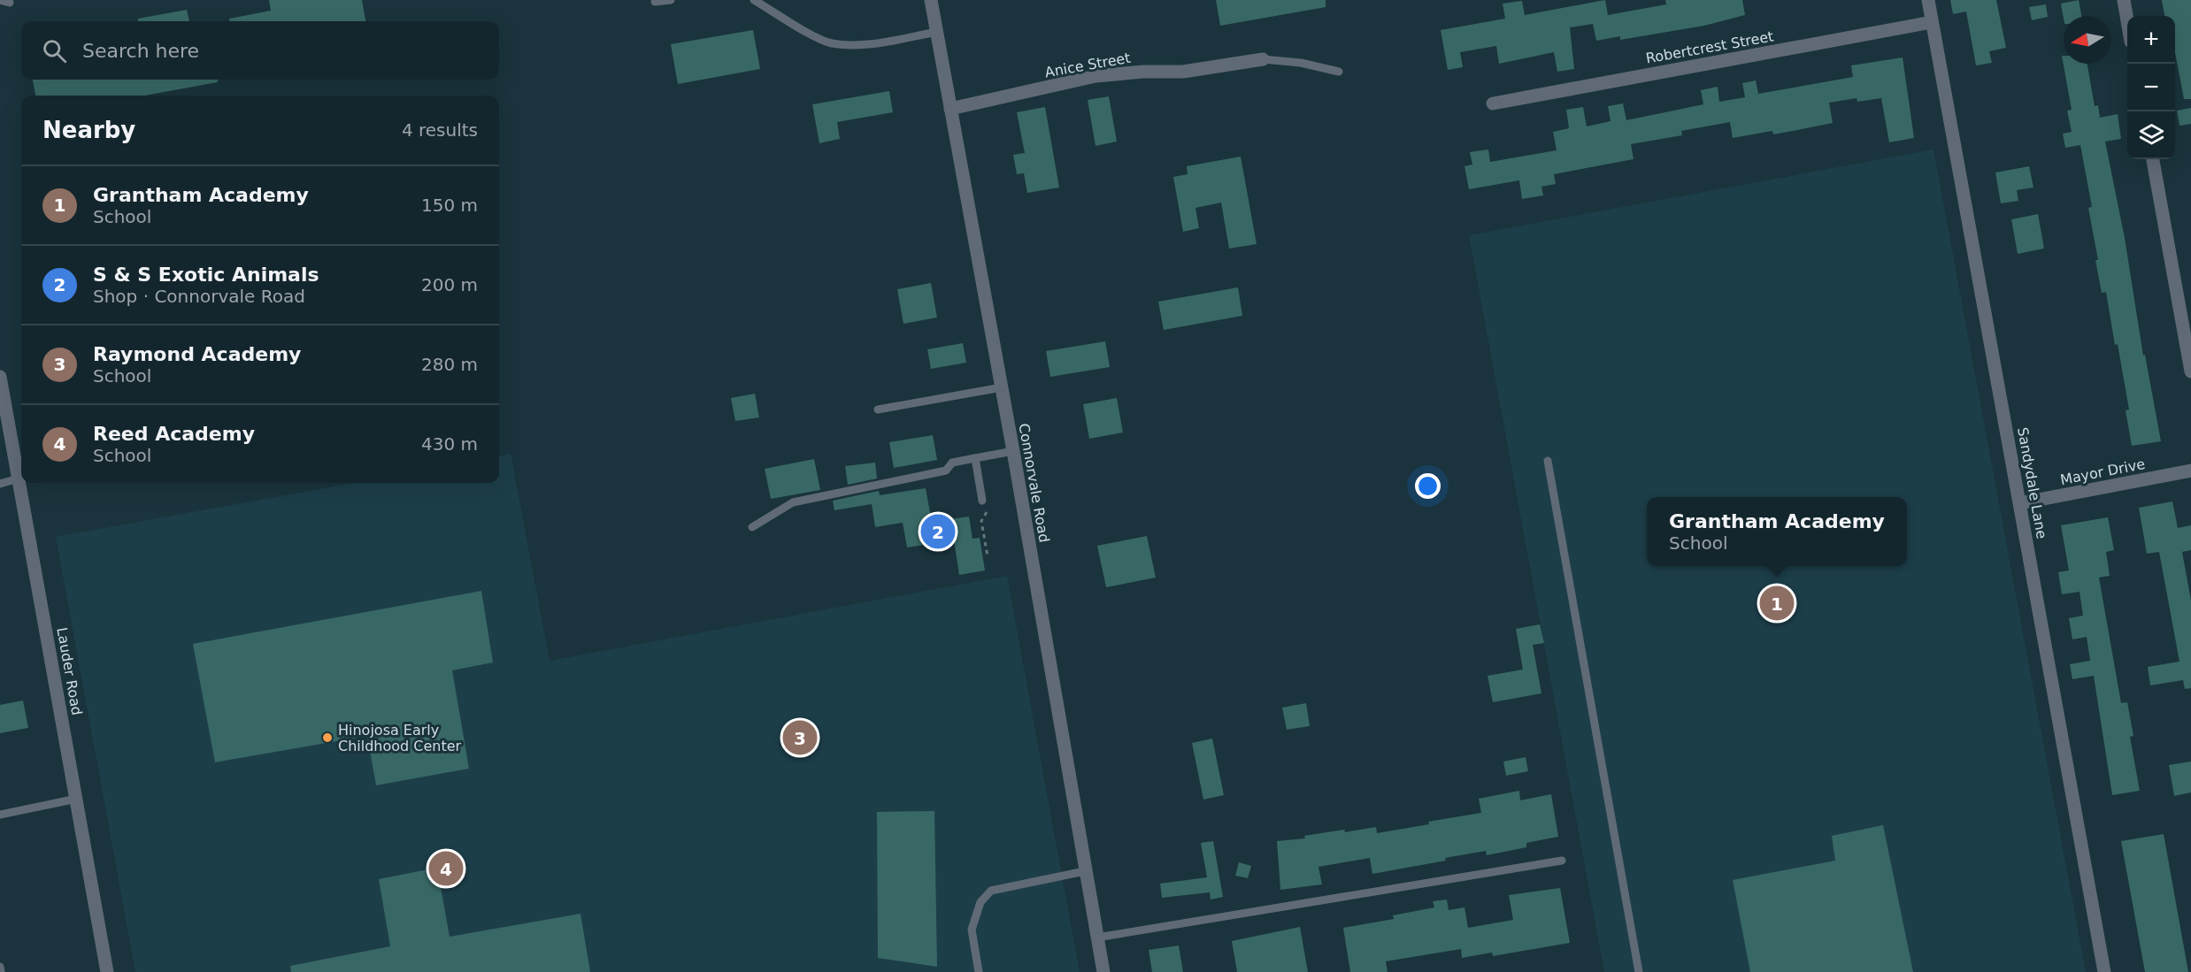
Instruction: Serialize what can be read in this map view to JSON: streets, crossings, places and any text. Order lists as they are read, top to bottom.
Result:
{
  "streets": {
    "street": [
      "Robertcrest Street",
      "Anice Street",
      "Mayor Drive",
      "Connorvale Road",
      "Sandydale Lane",
      "Lauder Road"
    ]
  },
  "crossings": [
    ["Robertcrest Street", "Sandydale Lane"],
    ["Anice Street", "Connorvale Road"],
    ["Mayor Drive", "Sandydale Lane"]
  ],
  "places": ["Hinojosa Early Childhood Center"],
  "north": "left",
  "page": {
    "map_buttons": ["+", "−"],
    "search": "Search here",
    "heading": ["Nearby", "4 results"],
    "list": [
      {
        "mark": "1",
        "name": "Grantham Academy",
        "note": "School",
        "value": "150 m"
      },
      {
        "mark": "2",
        "name": "S & S Exotic Animals",
        "note": "Shop · Connorvale Road",
        "value": "200 m"
      },
      {
        "mark": "3",
        "name": "Raymond Academy",
        "note": "School",
        "value": "280 m"
      },
      {
        "mark": "4",
        "name": "Reed Academy",
        "note": "School",
        "value": "430 m"
      }
    ],
    "popup": ["Grantham Academy", "School"],
    "pins": [
      "2",
      "1",
      "3",
      "4"
    ]
  }
}
